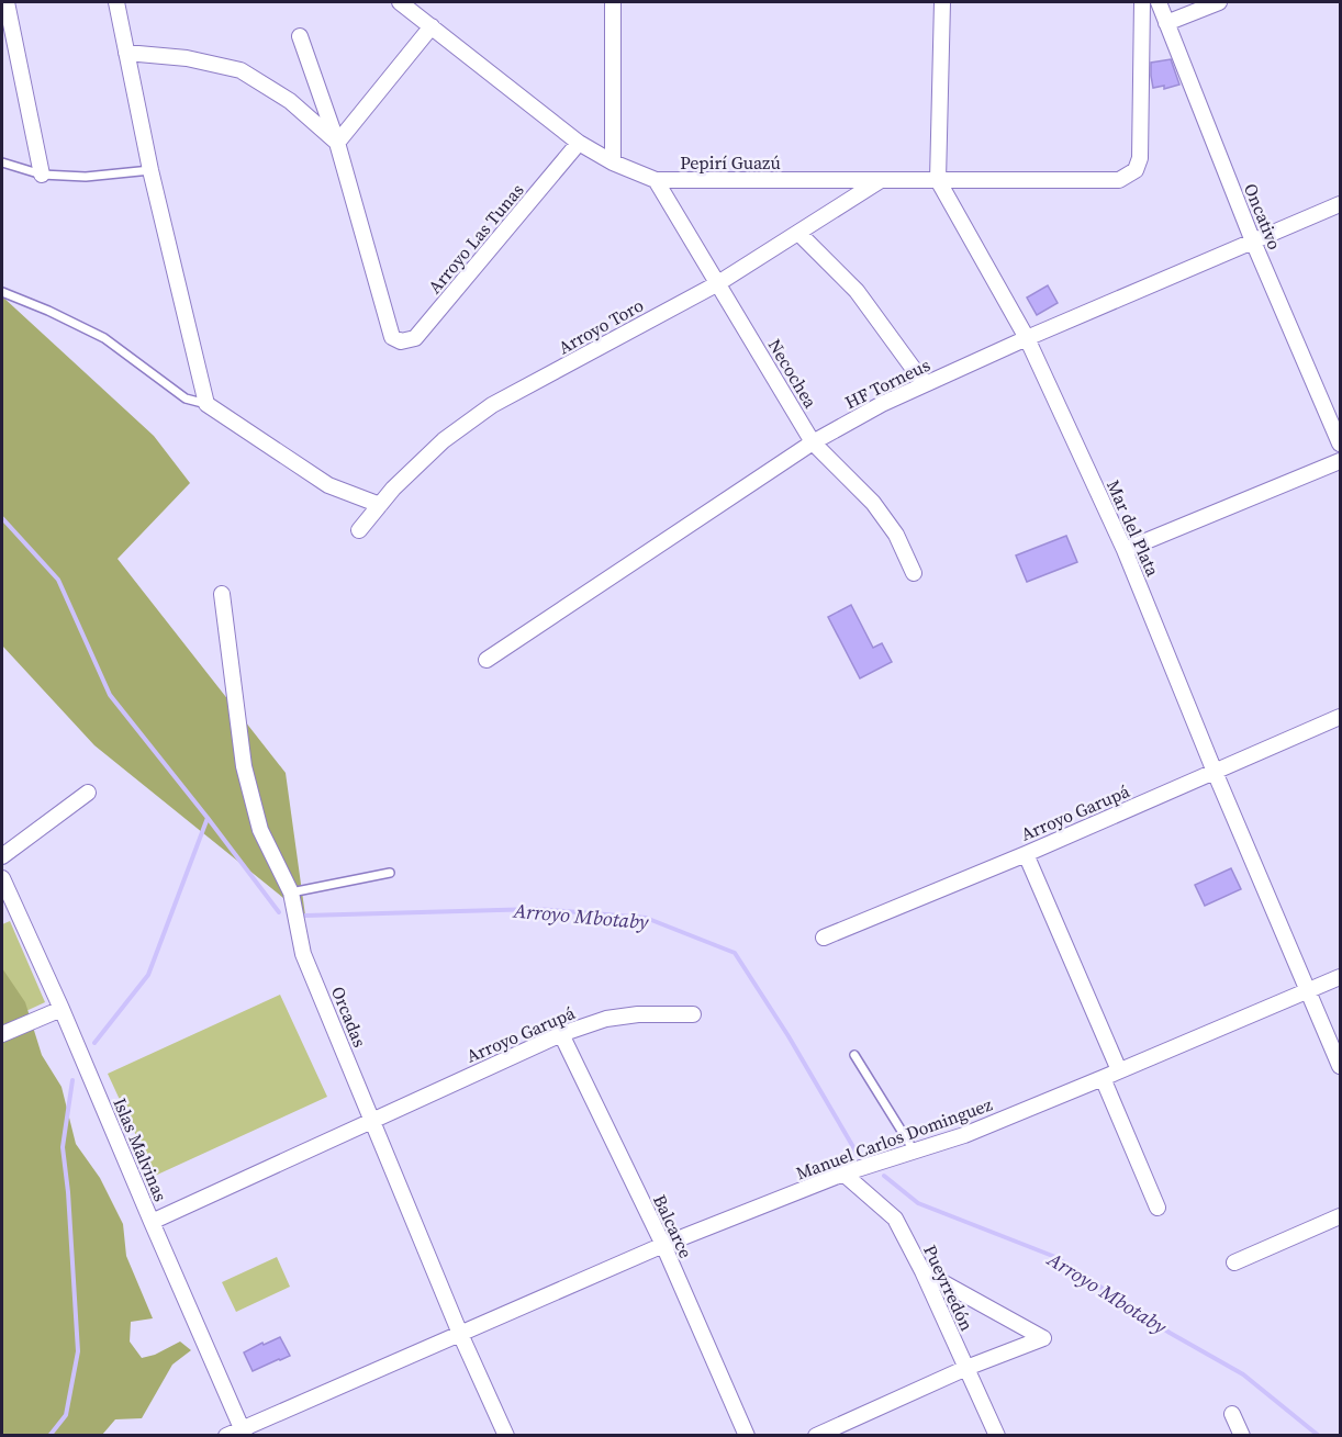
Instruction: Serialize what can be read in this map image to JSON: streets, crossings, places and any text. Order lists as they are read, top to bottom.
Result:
{
  "streets": {
    "street": [
      "Pepirí Guazú",
      "Oncativo",
      "Arroyo Las Tunas",
      "Arroyo Toro",
      "Necochea",
      "HF Torneus",
      "Mar del Plata",
      "Arroyo Garupá",
      "Orcadas",
      "Manuel Carlos Dominguez",
      "Islas Malvinas",
      "Balcarce",
      "Pueyrredón"
    ]
  },
  "crossings": [
    ["Pepirí Guazú", "Arroyo Las Tunas"],
    ["Pepirí Guazú", "Arroyo Toro"],
    ["Pepirí Guazú", "Necochea"],
    ["Pepirí Guazú", "Mar del Plata"],
    ["Oncativo", "HF Torneus"],
    ["Arroyo Toro", "Necochea"],
    ["Necochea", "HF Torneus"],
    ["HF Torneus", "Mar del Plata"],
    ["Mar del Plata", "Arroyo Garupá"],
    ["Mar del Plata", "Manuel Carlos Dominguez"],
    ["Arroyo Garupá", "Orcadas"],
    ["Arroyo Garupá", "Islas Malvinas"],
    ["Arroyo Garupá", "Balcarce"],
    ["Orcadas", "Manuel Carlos Dominguez"],
    ["Manuel Carlos Dominguez", "Islas Malvinas"],
    ["Manuel Carlos Dominguez", "Balcarce"],
    ["Manuel Carlos Dominguez", "Pueyrredón"]
  ],
  "water": ["Arroyo Mbotaby"]
}
